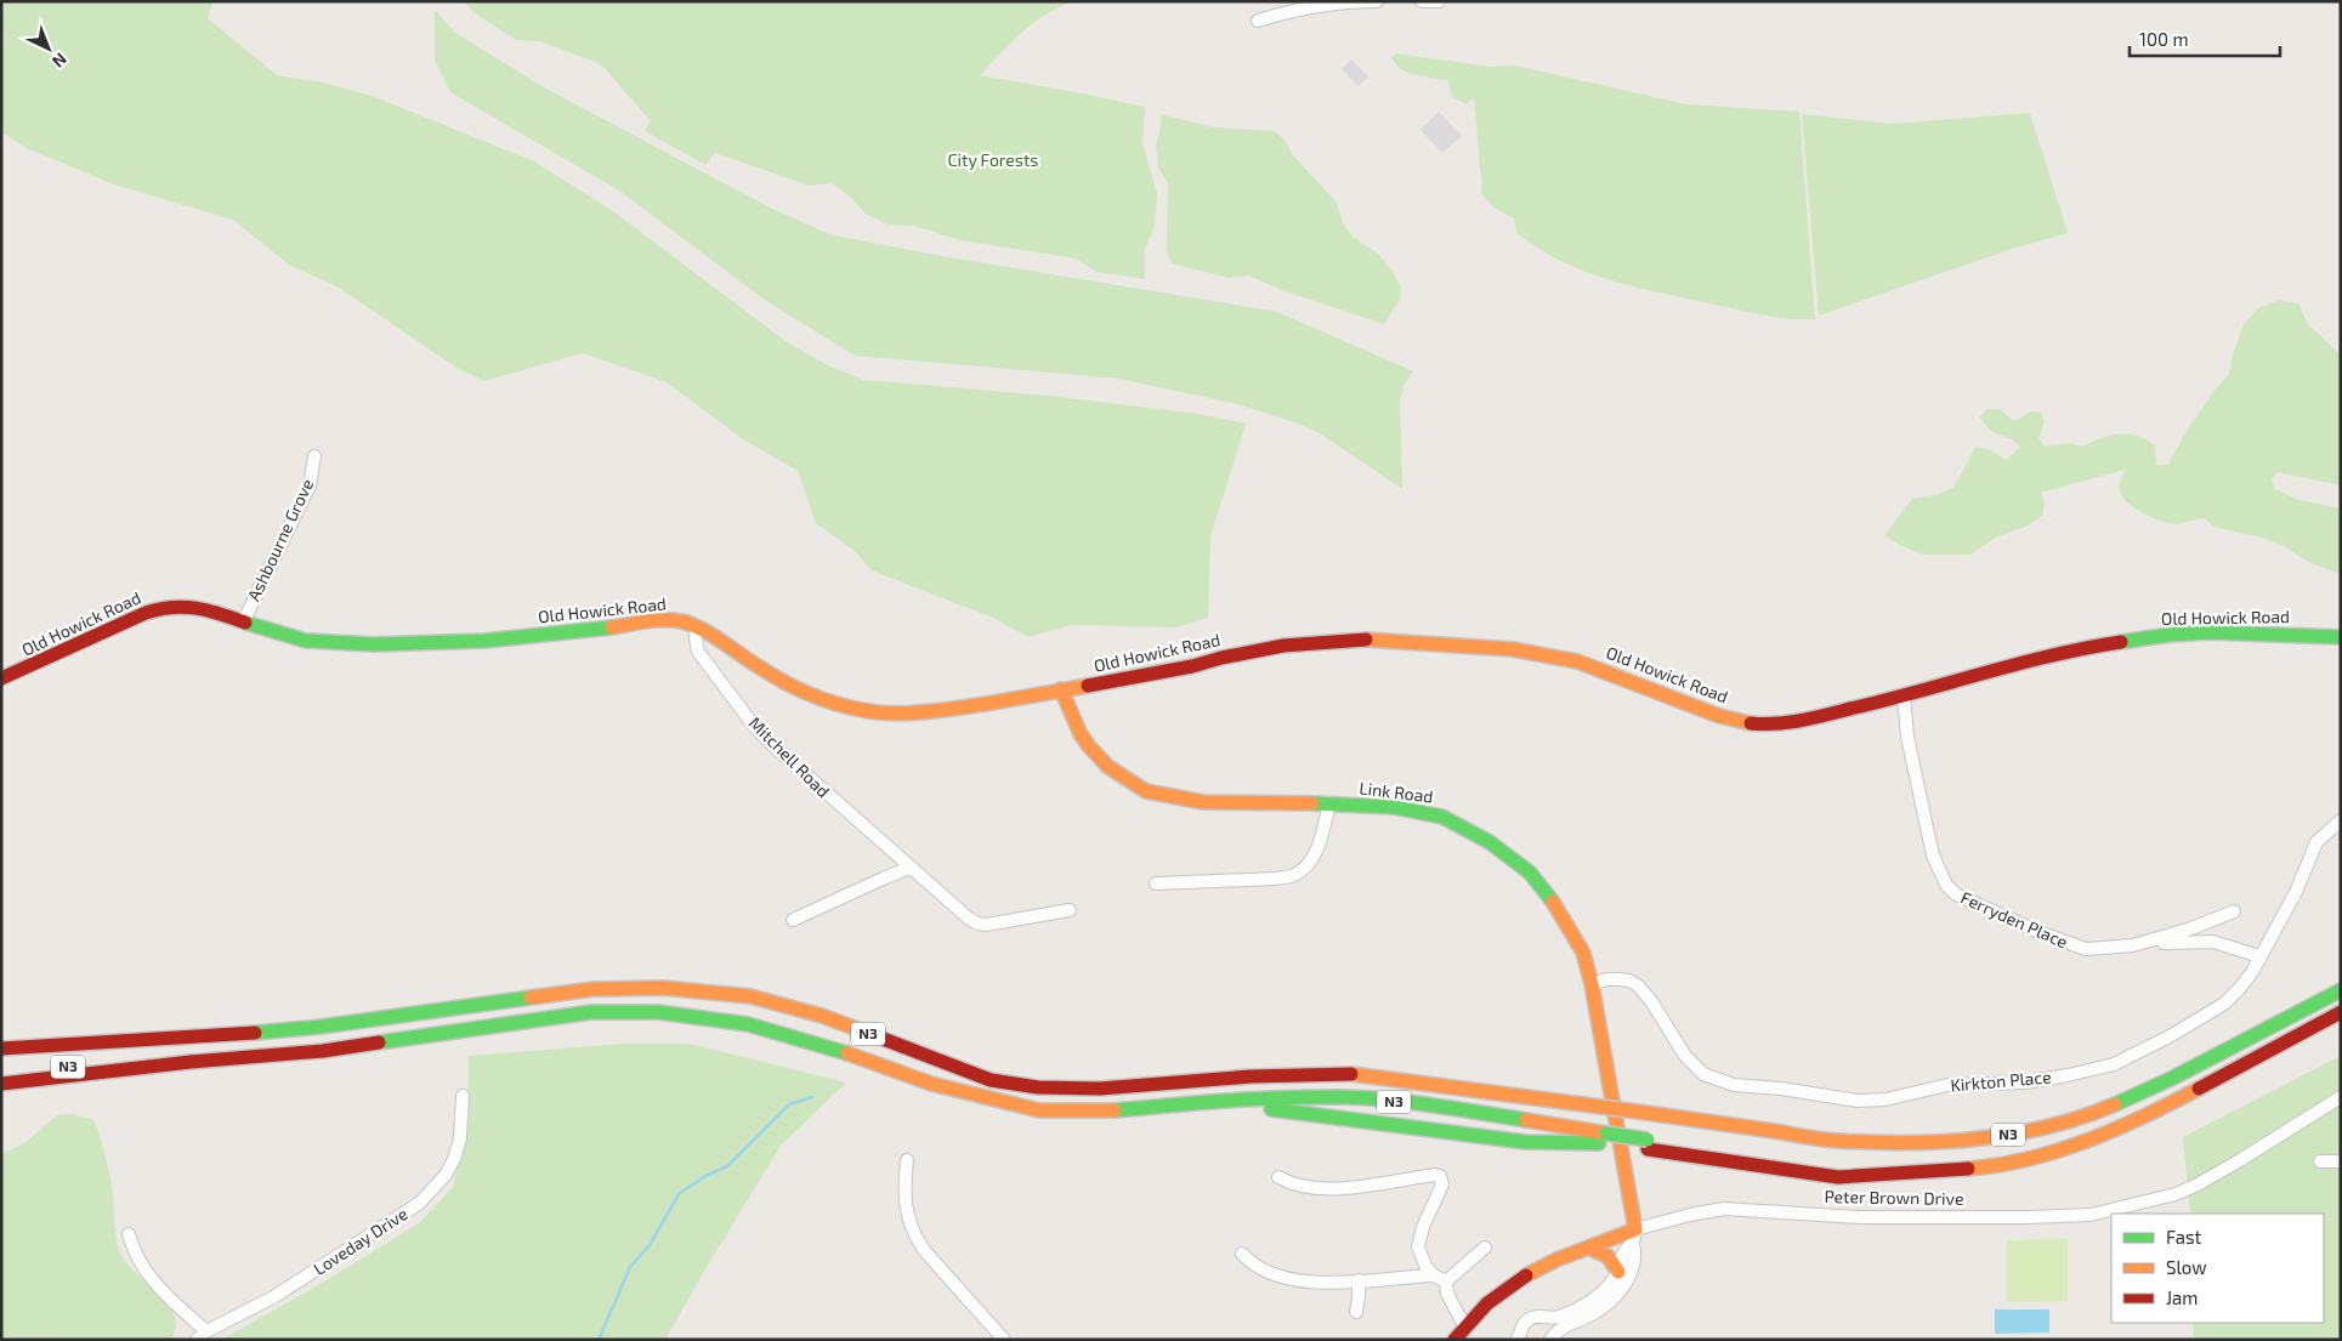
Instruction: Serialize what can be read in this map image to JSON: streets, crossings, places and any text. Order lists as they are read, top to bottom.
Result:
{
  "streets": {
    "main road": [
      "Old Howick Road",
      "Link Road",
      "N3",
      "Peter Brown Drive"
    ],
    "street": [
      "Ashbourne Grove",
      "Mitchell Road",
      "Ferryden Place",
      "Kirkton Place",
      "Loveday Drive"
    ]
  },
  "crossings": [
    ["Ashbourne Grove", "Old Howick Road"],
    ["Old Howick Road", "Mitchell Road"],
    ["Old Howick Road", "Link Road"],
    ["Old Howick Road", "Ferryden Place"],
    ["Link Road", "Kirkton Place"],
    ["Link Road", "Peter Brown Drive"],
    ["Ferryden Place", "Kirkton Place"]
  ],
  "parks": ["City Forests"],
  "legend": ["Fast", "Slow", "Jam"],
  "scale_bar": "100 m",
  "north": "bottom right"
}
